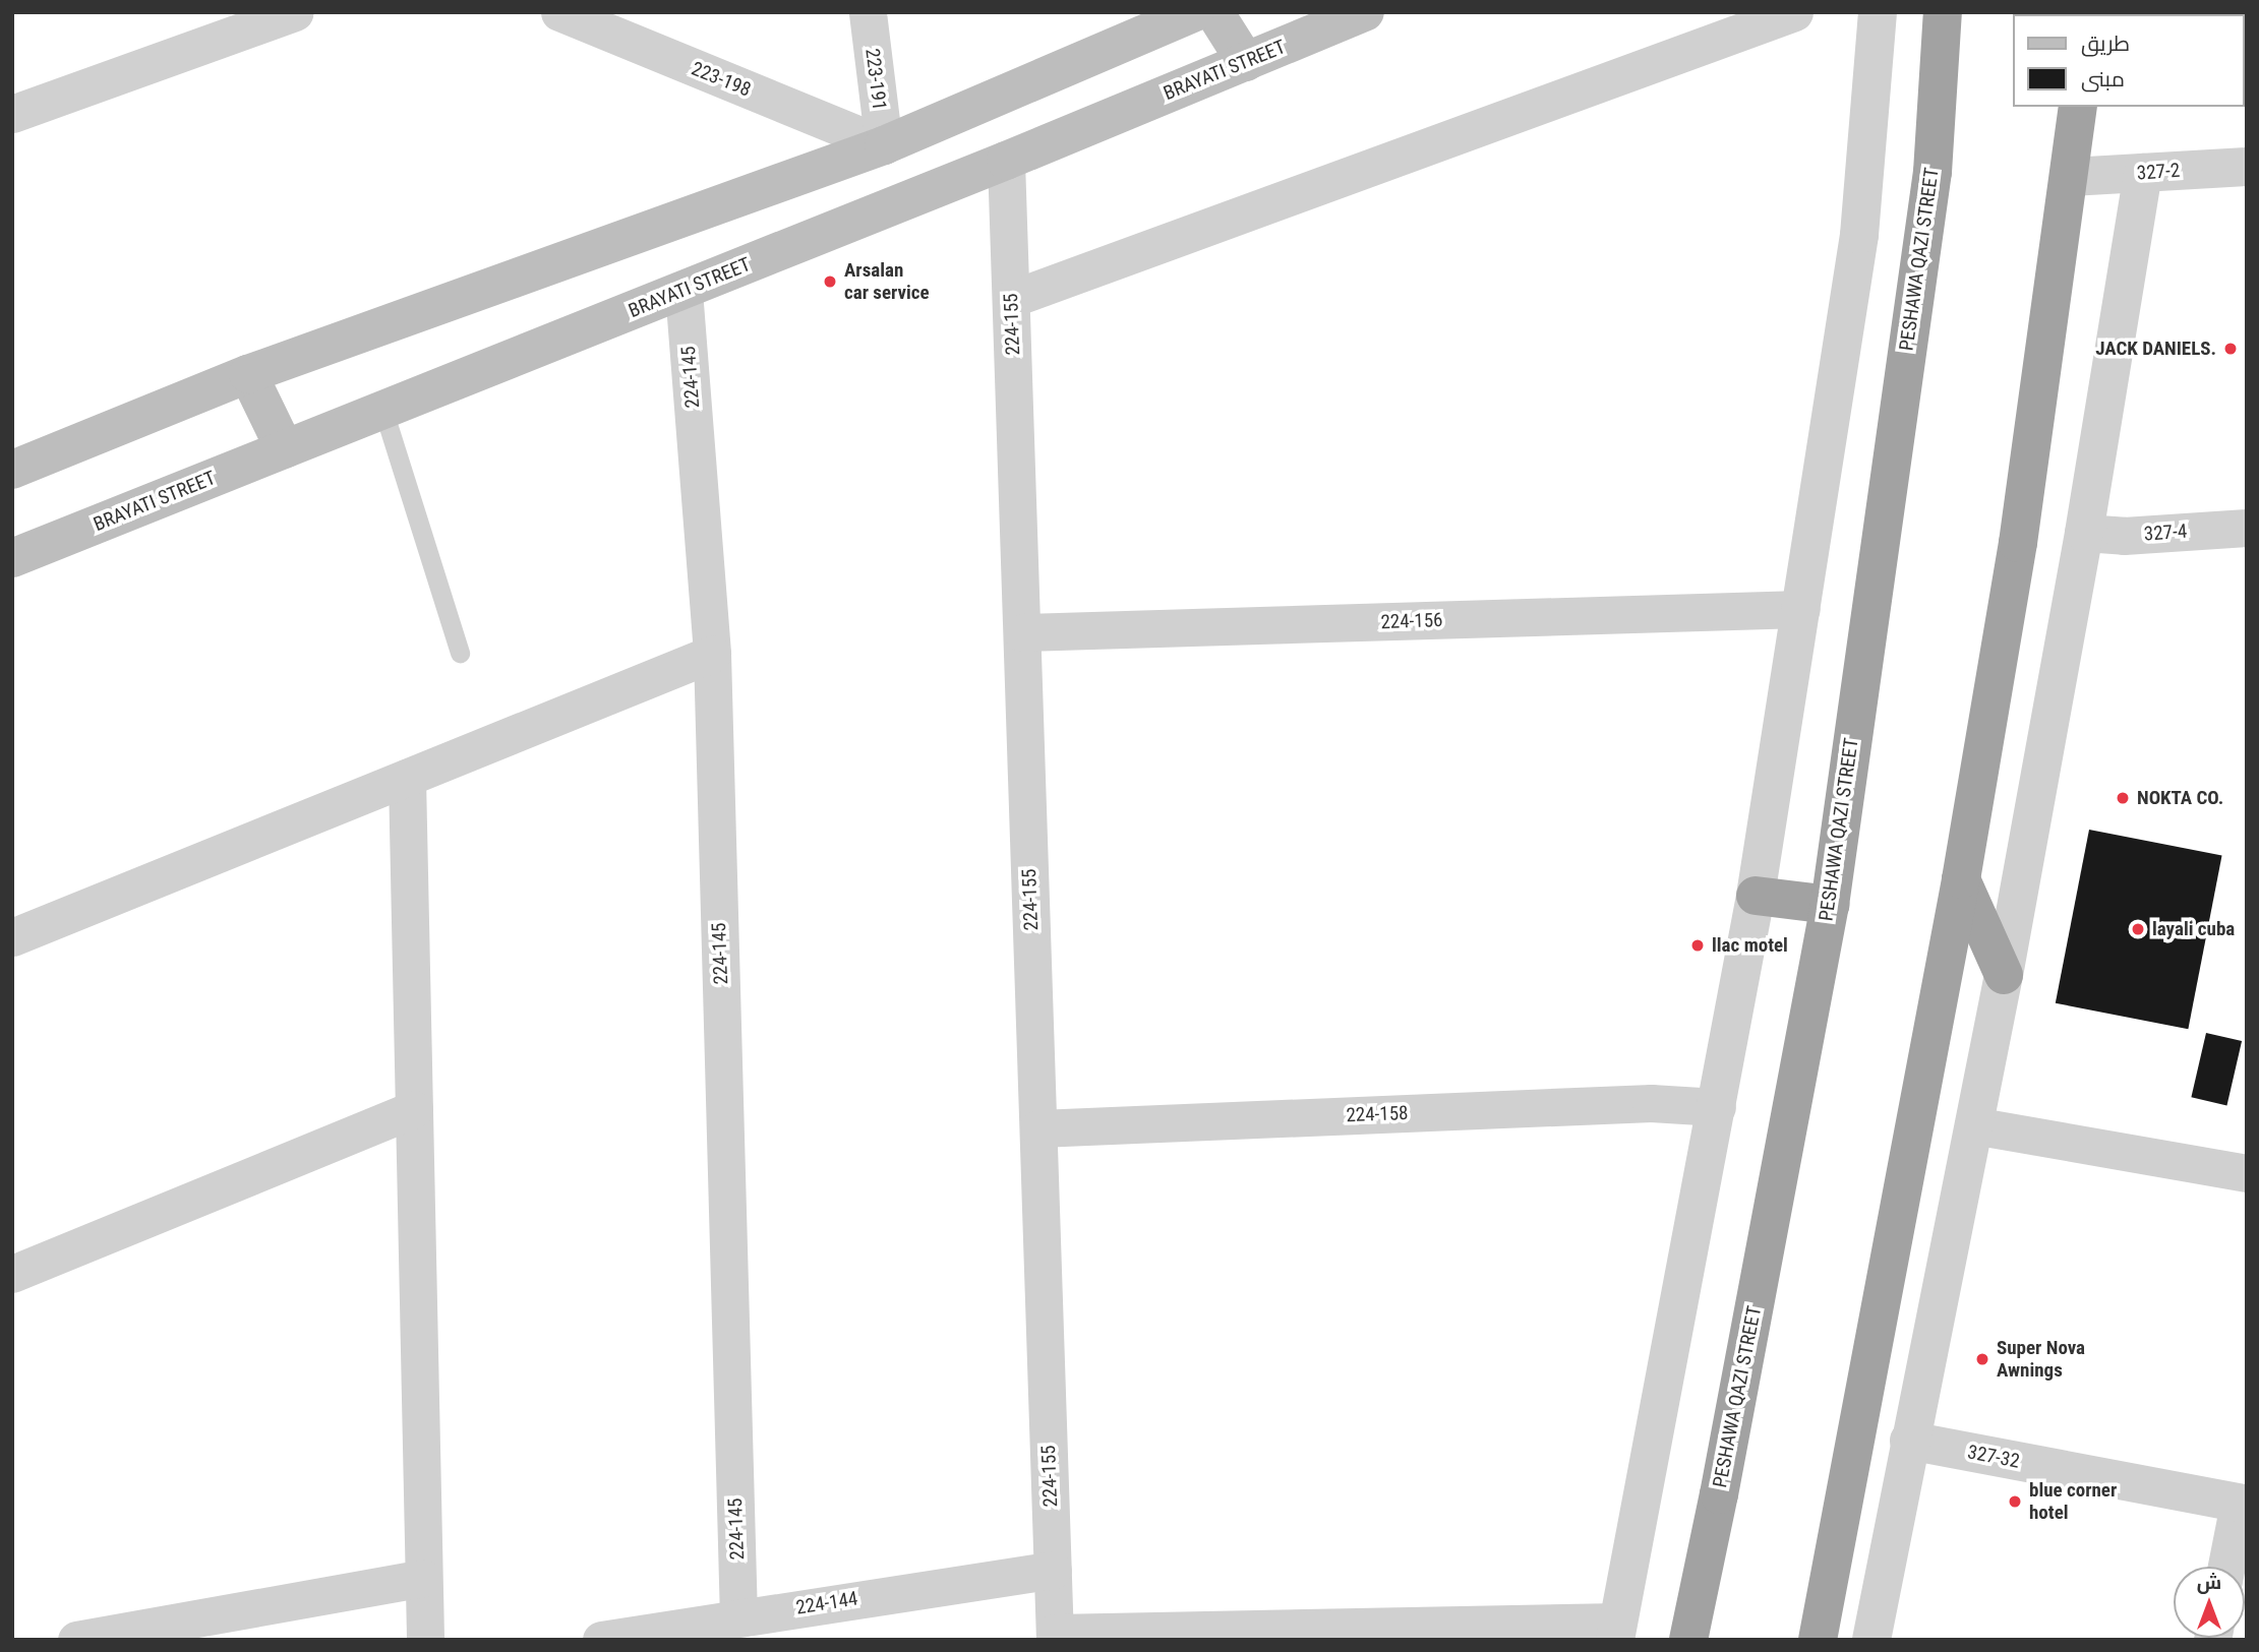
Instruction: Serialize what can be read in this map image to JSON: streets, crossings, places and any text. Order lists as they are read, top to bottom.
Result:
{
  "streets": {
    "highway": ["PESHAWA QAZI STREET"],
    "main road": ["BRAYATI STREET"],
    "street": [
      "223-198",
      "223-191",
      "327-2",
      "224-155",
      "224-145",
      "327-4",
      "224-156",
      "224-158",
      "327-32",
      "224-144"
    ]
  },
  "crossings": [
    ["BRAYATI STREET", "224-155"],
    ["BRAYATI STREET", "224-145"],
    ["223-198", "223-191"],
    ["224-155", "224-156"],
    ["224-155", "224-158"],
    ["224-155", "224-144"],
    ["224-145", "224-144"]
  ],
  "places": [
    "Arsalan car service",
    "JACK DANIELS.",
    "NOKTA CO.",
    "layali cuba",
    "llac motel",
    "Super Nova Awnings",
    "blue corner hotel"
  ],
  "legend": ["طريق", "مبنى"],
  "north": "top"
}
